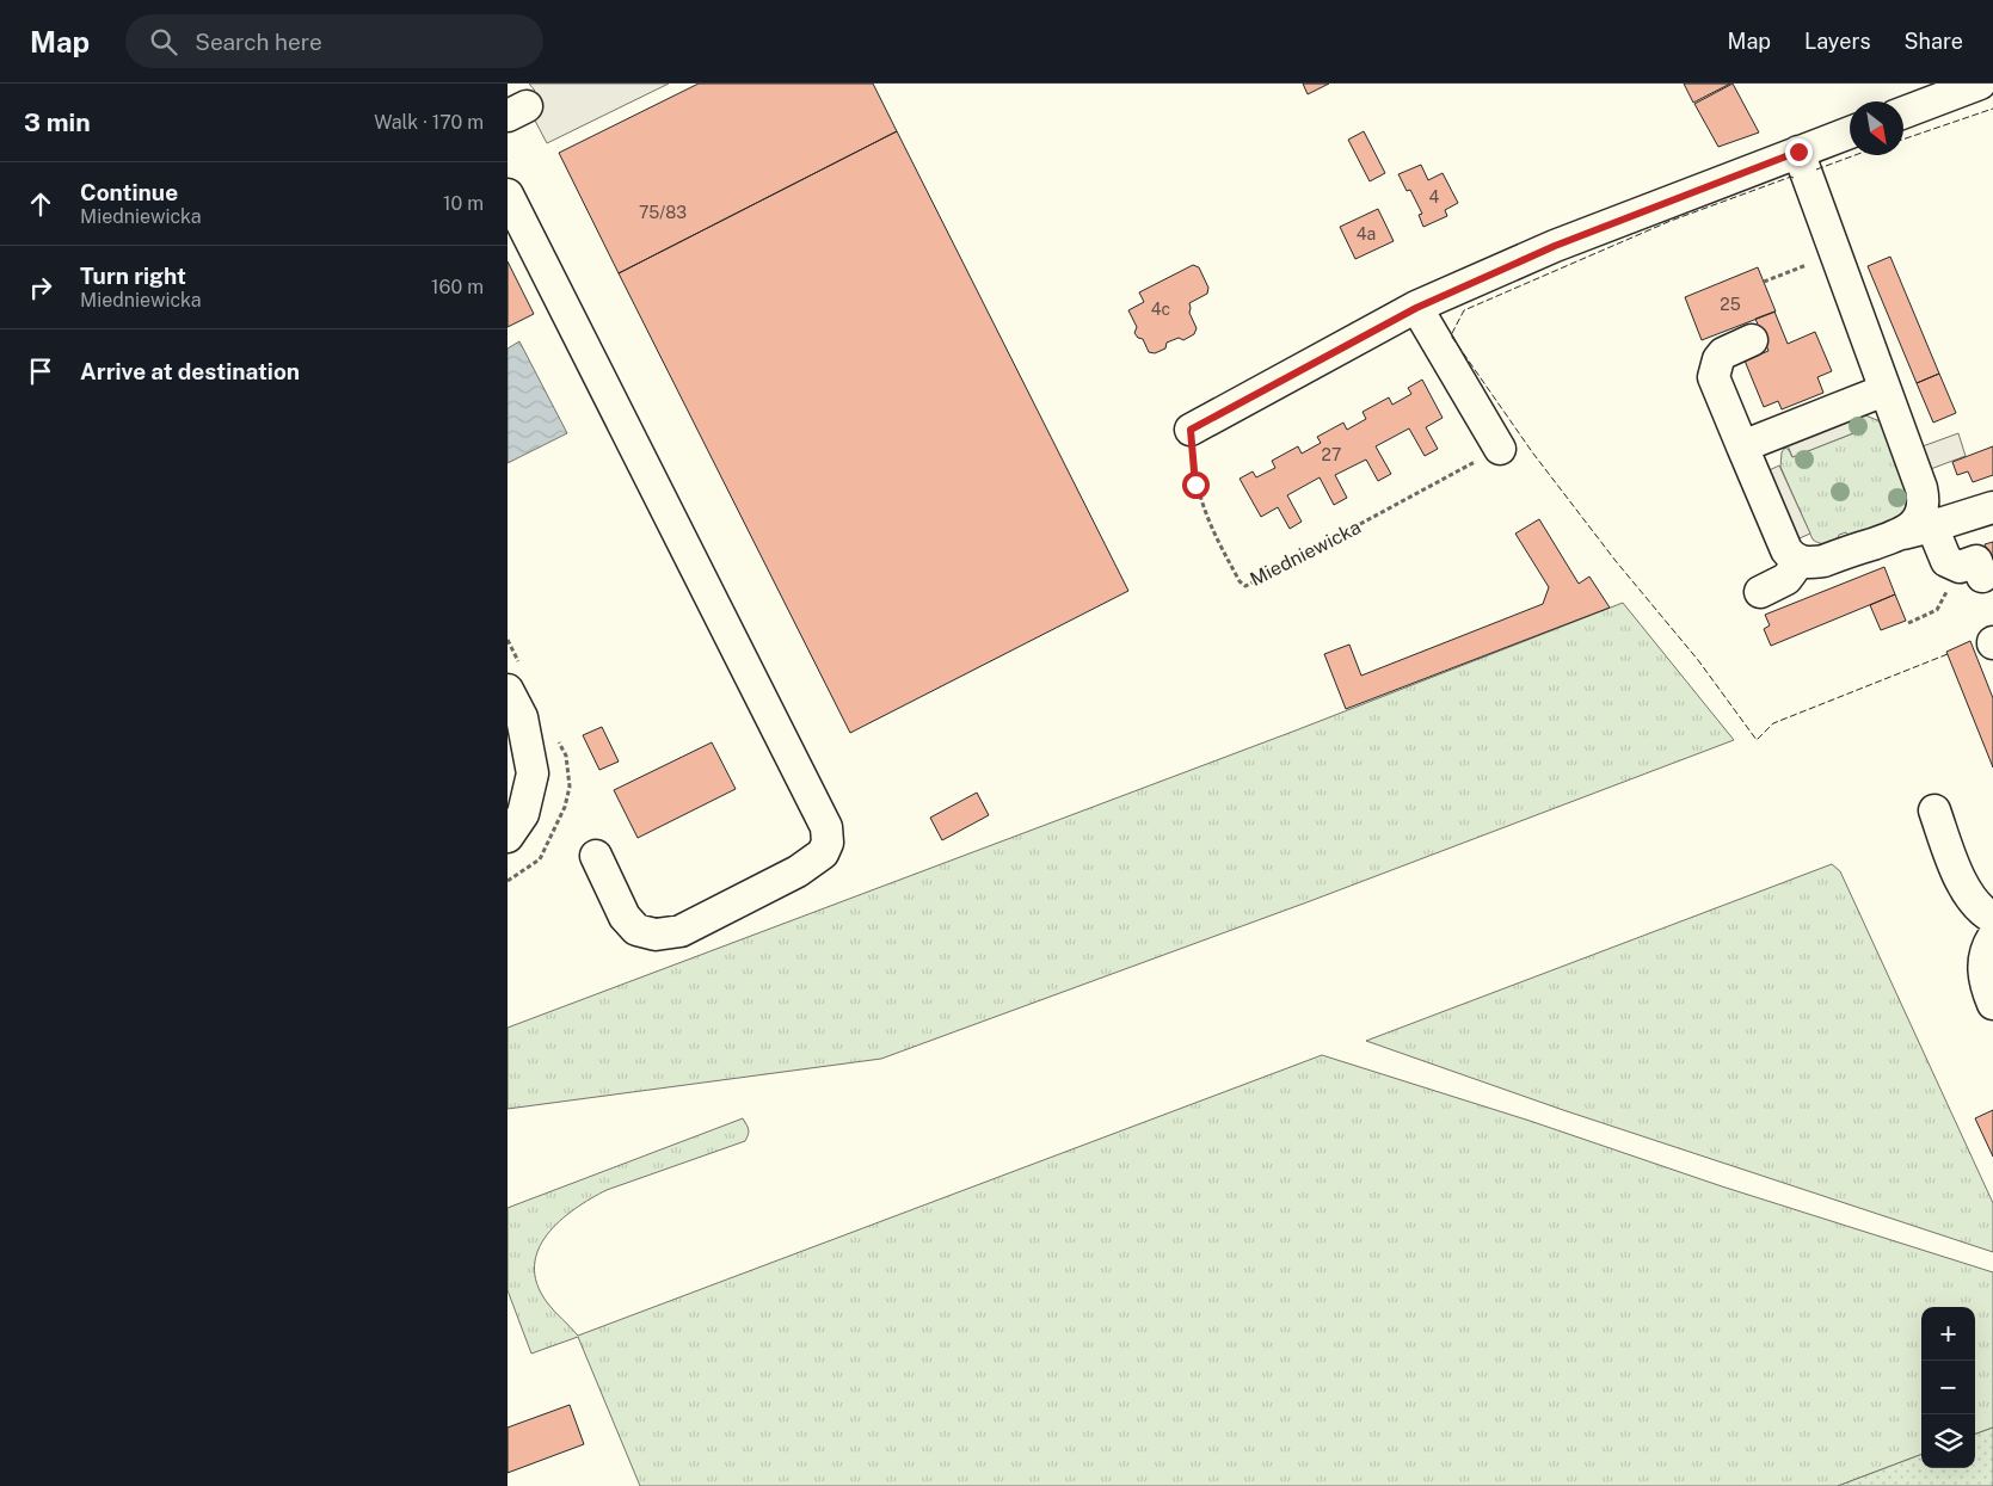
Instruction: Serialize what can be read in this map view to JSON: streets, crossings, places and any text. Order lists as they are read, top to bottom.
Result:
{
  "streets": {
    "path": ["Miedniewicka"]
  },
  "house_numbers": [
    "4",
    "75/83",
    "4a",
    "25",
    "4c",
    "27"
  ],
  "north": "bottom right",
  "page": {
    "header": "Map",
    "search": "Search here",
    "nav": ["Map", "Layers", "Share"],
    "heading": ["3 min", "Walk · 170 m"],
    "list": [
      ["Continue", "Miedniewicka", "10 m"],
      ["Turn right", "Miedniewicka", "160 m"],
      "Arrive at destination"
    ],
    "map_buttons": ["+", "−"]
  }
}
